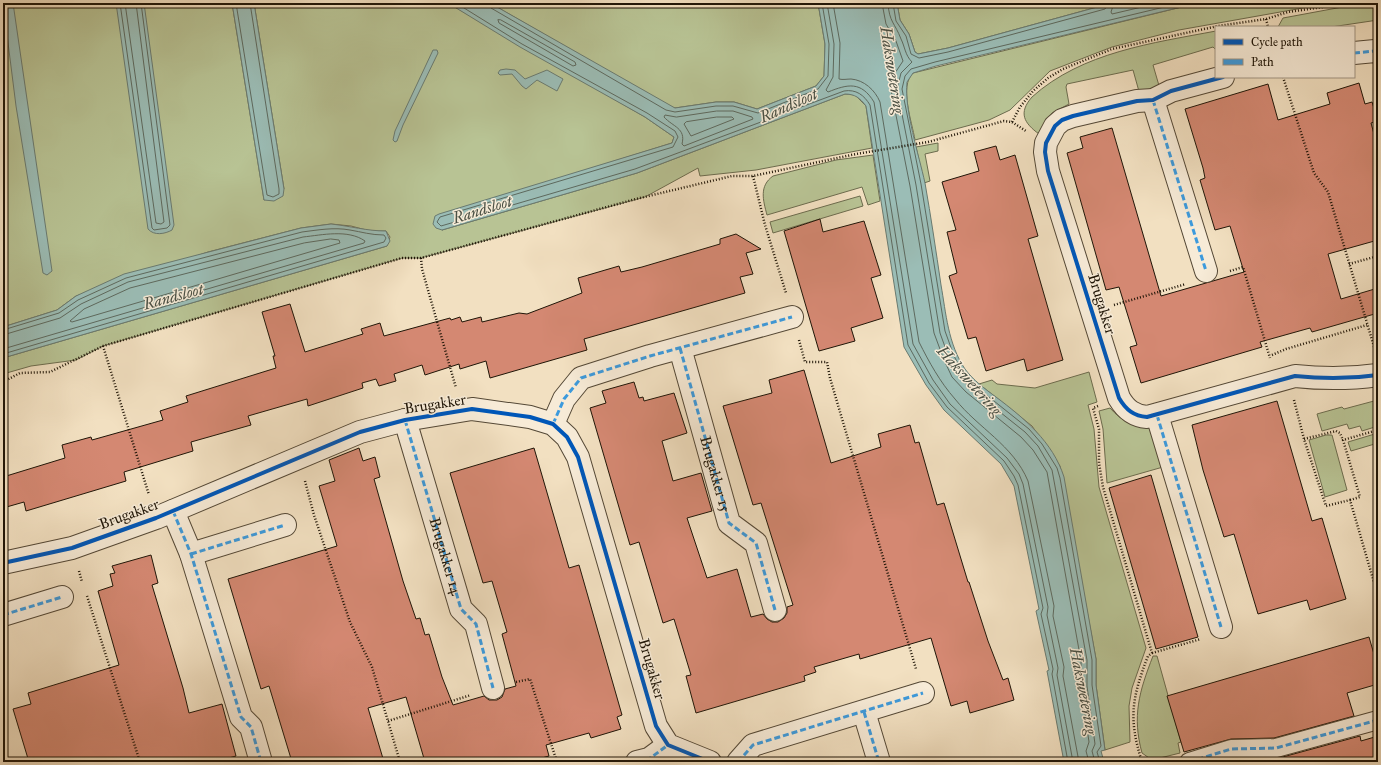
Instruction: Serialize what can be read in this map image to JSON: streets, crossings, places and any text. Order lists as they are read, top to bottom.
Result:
{
  "streets": {
    "street": ["Brugakker", "Brugakker 15", "Brugakker 14"]
  },
  "crossings": [
    ["Brugakker", "Brugakker 14"]
  ],
  "water": ["Hakswetering", "Randsloot"],
  "legend": ["Cycle path", "Path"]
}
